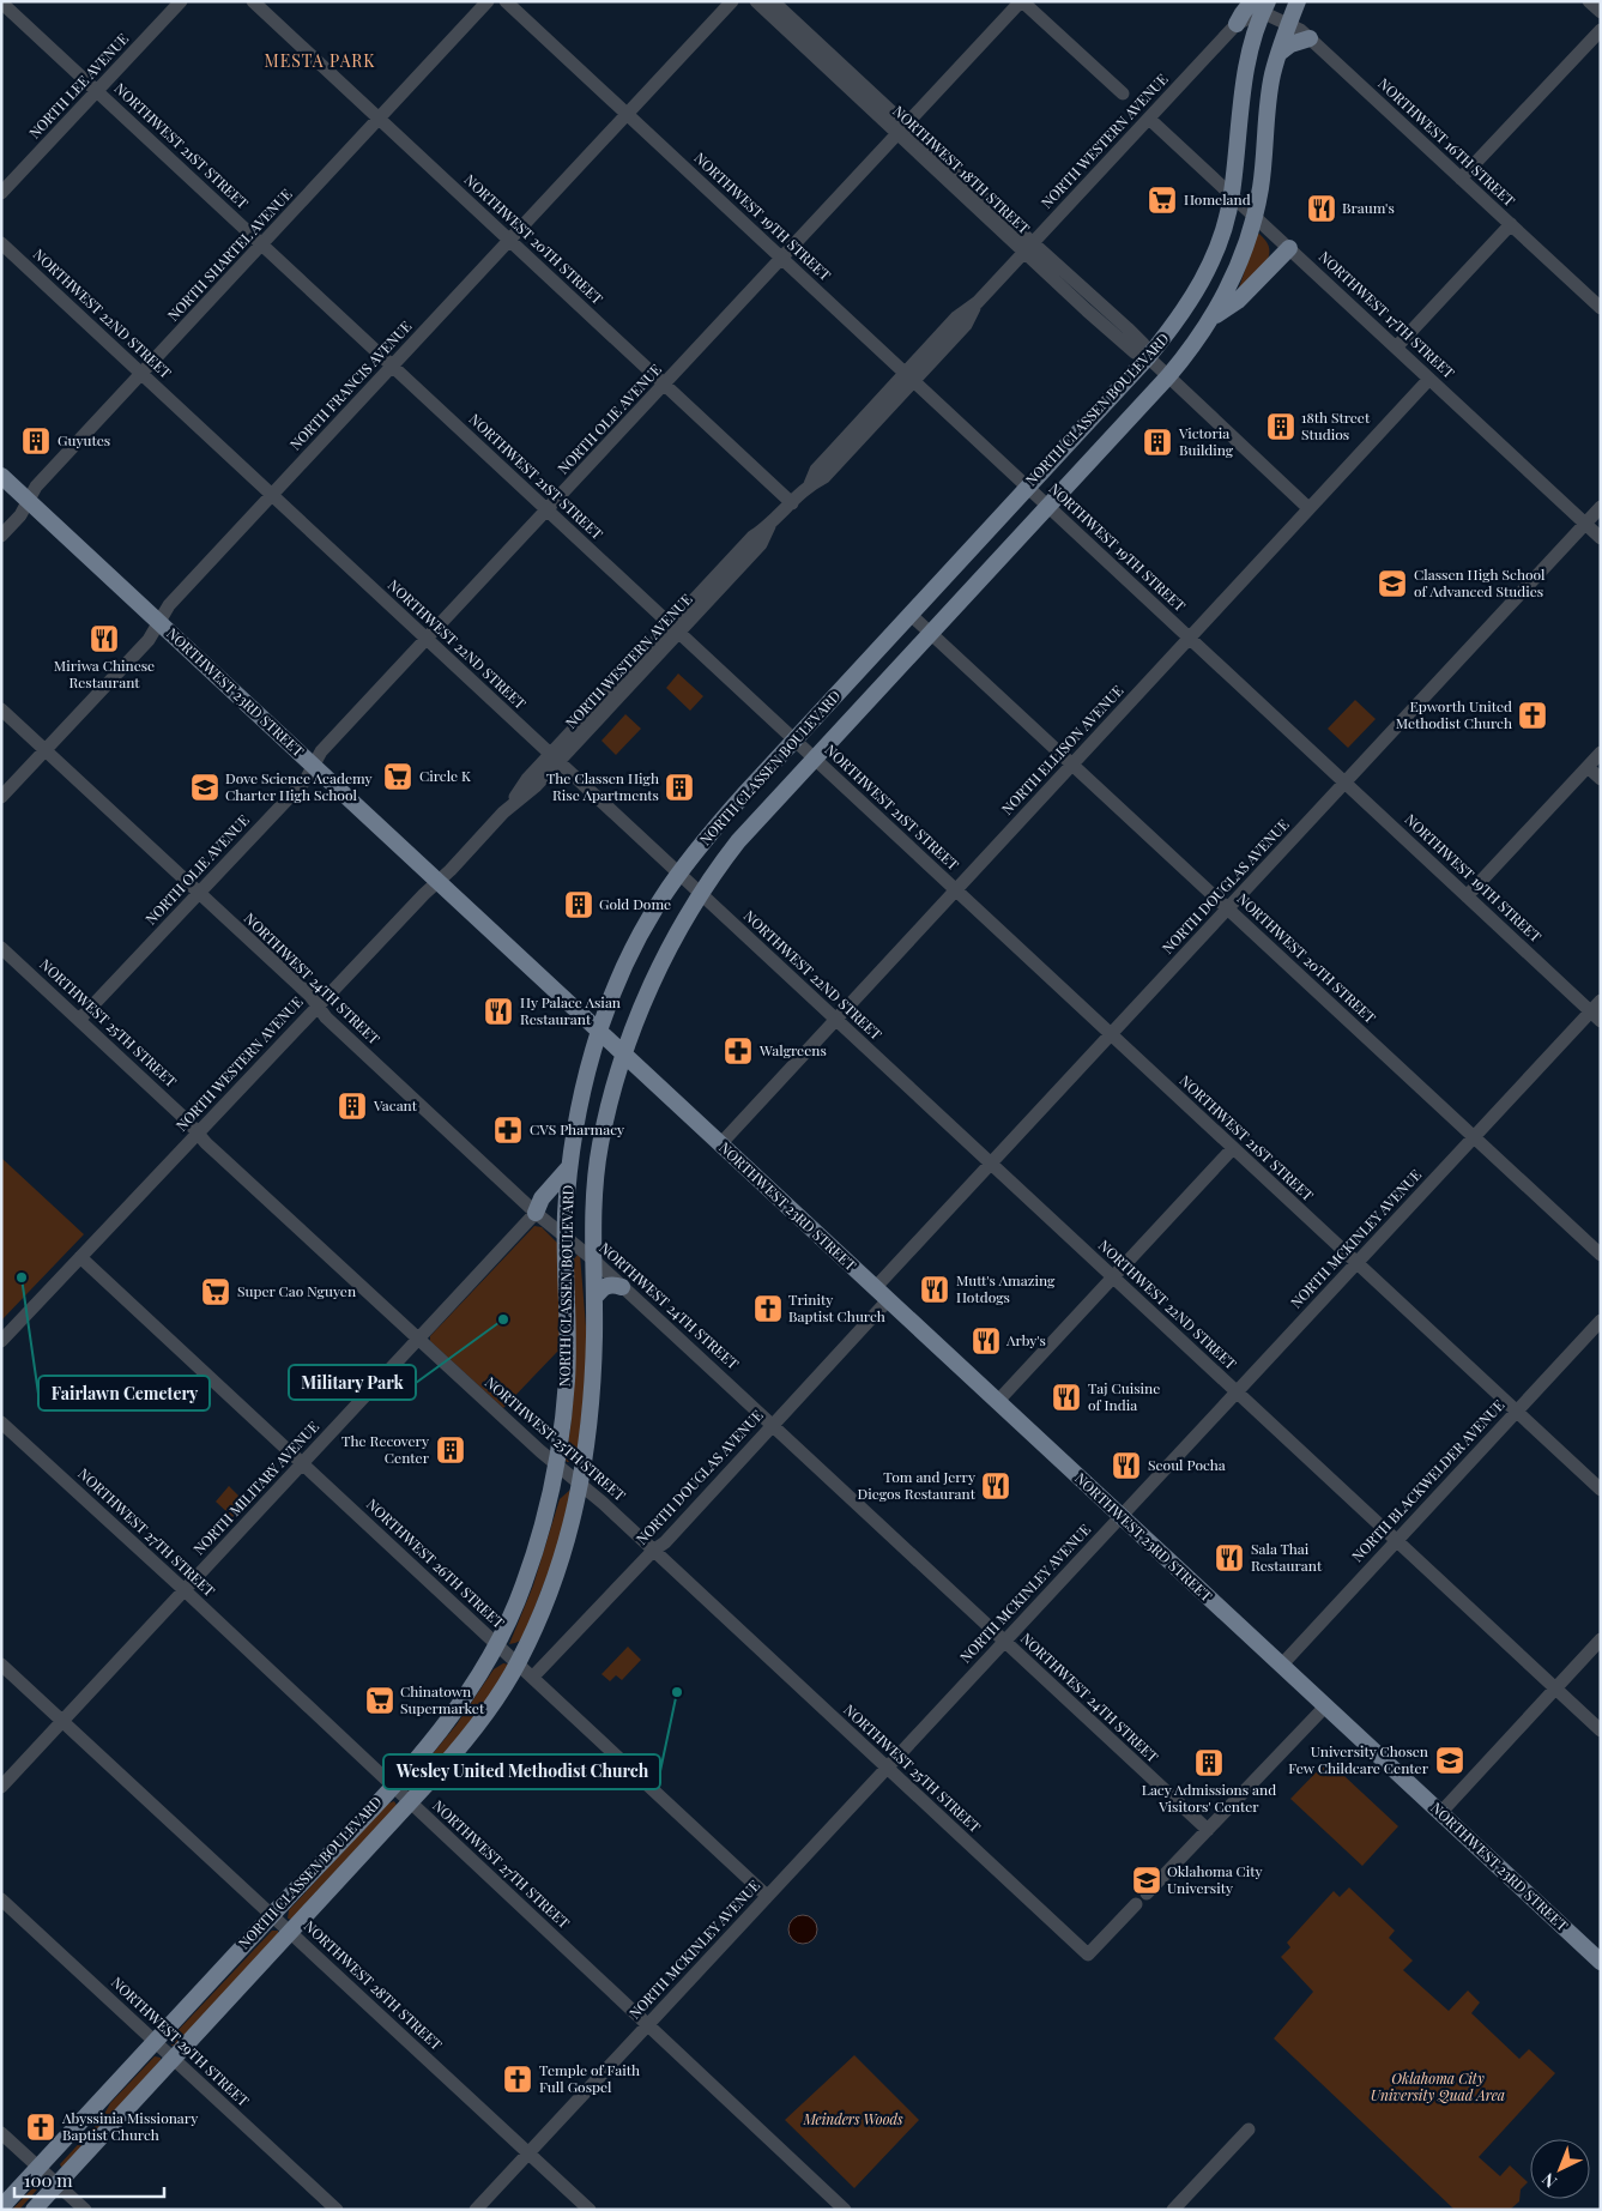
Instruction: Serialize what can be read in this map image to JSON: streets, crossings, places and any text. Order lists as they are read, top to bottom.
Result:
{
  "streets": {
    "main road": ["NORTH CLASSEN BOULEVARD", "NORTHWEST 23RD STREET"],
    "street": [
      "NORTH LEE AVENUE",
      "NORTH WESTERN AVENUE",
      "NORTHWEST 16TH STREET",
      "NORTHWEST 21ST STREET",
      "NORTHWEST 18TH STREET",
      "NORTHWEST 19TH STREET",
      "NORTHWEST 20TH STREET",
      "NORTH SHARTEL AVENUE",
      "NORTHWEST 22ND STREET",
      "NORTHWEST 17TH STREET",
      "NORTH FRANCIS AVENUE",
      "NORTH OLIE AVENUE",
      "NORTH ELLISON AVENUE",
      "NORTH DOUGLAS AVENUE",
      "NORTHWEST 24TH STREET",
      "NORTHWEST 25TH STREET",
      "NORTH MCKINLEY AVENUE",
      "NORTH BLACKWELDER AVENUE",
      "NORTH MILITARY AVENUE",
      "NORTHWEST 27TH STREET",
      "NORTHWEST 26TH STREET",
      "NORTHWEST 28TH STREET",
      "NORTHWEST 29TH STREET"
    ]
  },
  "crossings": [
    ["NORTH LEE AVENUE", "NORTHWEST 21ST STREET"],
    ["NORTH WESTERN AVENUE", "NORTHWEST 21ST STREET"],
    ["NORTH WESTERN AVENUE", "NORTHWEST 18TH STREET"],
    ["NORTH WESTERN AVENUE", "NORTHWEST 19TH STREET"],
    ["NORTH WESTERN AVENUE", "NORTHWEST 20TH STREET"],
    ["NORTH WESTERN AVENUE", "NORTHWEST 22ND STREET"],
    ["NORTH WESTERN AVENUE", "NORTHWEST 17TH STREET"],
    ["NORTH WESTERN AVENUE", "NORTHWEST 23RD STREET"],
    ["NORTH WESTERN AVENUE", "NORTHWEST 24TH STREET"],
    ["NORTH WESTERN AVENUE", "NORTHWEST 25TH STREET"],
    ["NORTH WESTERN AVENUE", "NORTHWEST 26TH STREET"],
    ["NORTHWEST 16TH STREET", "NORTH CLASSEN BOULEVARD"],
    ["NORTHWEST 21ST STREET", "NORTH SHARTEL AVENUE"],
    ["NORTHWEST 21ST STREET", "NORTH FRANCIS AVENUE"],
    ["NORTHWEST 21ST STREET", "NORTH CLASSEN BOULEVARD"],
    ["NORTHWEST 21ST STREET", "NORTH OLIE AVENUE"],
    ["NORTHWEST 21ST STREET", "NORTH ELLISON AVENUE"],
    ["NORTHWEST 21ST STREET", "NORTH DOUGLAS AVENUE"],
    ["NORTHWEST 21ST STREET", "NORTH MCKINLEY AVENUE"],
    ["NORTHWEST 21ST STREET", "NORTH BLACKWELDER AVENUE"],
    ["NORTHWEST 18TH STREET", "NORTH CLASSEN BOULEVARD"],
    ["NORTHWEST 18TH STREET", "NORTH OLIE AVENUE"],
    ["NORTHWEST 18TH STREET", "NORTH ELLISON AVENUE"],
    ["NORTHWEST 19TH STREET", "NORTH FRANCIS AVENUE"],
    ["NORTHWEST 19TH STREET", "NORTH CLASSEN BOULEVARD"],
    ["NORTHWEST 19TH STREET", "NORTH OLIE AVENUE"],
    ["NORTHWEST 19TH STREET", "NORTH ELLISON AVENUE"],
    ["NORTHWEST 19TH STREET", "NORTH DOUGLAS AVENUE"],
    ["NORTHWEST 19TH STREET", "NORTH MCKINLEY AVENUE"],
    ["NORTHWEST 20TH STREET", "NORTH SHARTEL AVENUE"],
    ["NORTHWEST 20TH STREET", "NORTH FRANCIS AVENUE"],
    ["NORTHWEST 20TH STREET", "NORTH CLASSEN BOULEVARD"],
    ["NORTHWEST 20TH STREET", "NORTH OLIE AVENUE"],
    ["NORTHWEST 20TH STREET", "NORTH ELLISON AVENUE"],
    ["NORTHWEST 20TH STREET", "NORTH DOUGLAS AVENUE"],
    ["NORTHWEST 20TH STREET", "NORTH MCKINLEY AVENUE"],
    ["NORTH SHARTEL AVENUE", "NORTHWEST 22ND STREET"],
    ["NORTH SHARTEL AVENUE", "NORTHWEST 23RD STREET"],
    ["NORTHWEST 22ND STREET", "NORTH FRANCIS AVENUE"],
    ["NORTHWEST 22ND STREET", "NORTH CLASSEN BOULEVARD"],
    ["NORTHWEST 22ND STREET", "NORTH OLIE AVENUE"],
    ["NORTHWEST 22ND STREET", "NORTH ELLISON AVENUE"],
    ["NORTHWEST 22ND STREET", "NORTH DOUGLAS AVENUE"],
    ["NORTHWEST 22ND STREET", "NORTH MCKINLEY AVENUE"],
    ["NORTHWEST 22ND STREET", "NORTH BLACKWELDER AVENUE"],
    ["NORTHWEST 17TH STREET", "NORTH CLASSEN BOULEVARD"],
    ["NORTHWEST 17TH STREET", "NORTH ELLISON AVENUE"],
    ["NORTHWEST 17TH STREET", "NORTH DOUGLAS AVENUE"],
    ["NORTH FRANCIS AVENUE", "NORTHWEST 23RD STREET"],
    ["NORTH FRANCIS AVENUE", "NORTHWEST 24TH STREET"],
    ["NORTH CLASSEN BOULEVARD", "NORTHWEST 23RD STREET"],
    ["NORTH CLASSEN BOULEVARD", "NORTHWEST 24TH STREET"],
    ["NORTH CLASSEN BOULEVARD", "NORTHWEST 25TH STREET"],
    ["NORTH CLASSEN BOULEVARD", "NORTHWEST 27TH STREET"],
    ["NORTH CLASSEN BOULEVARD", "NORTHWEST 26TH STREET"],
    ["NORTH CLASSEN BOULEVARD", "NORTHWEST 28TH STREET"],
    ["NORTH CLASSEN BOULEVARD", "NORTHWEST 29TH STREET"],
    ["NORTH OLIE AVENUE", "NORTHWEST 23RD STREET"],
    ["NORTH OLIE AVENUE", "NORTHWEST 24TH STREET"],
    ["NORTH OLIE AVENUE", "NORTHWEST 25TH STREET"],
    ["NORTHWEST 23RD STREET", "NORTH ELLISON AVENUE"],
    ["NORTHWEST 23RD STREET", "NORTH DOUGLAS AVENUE"],
    ["NORTHWEST 23RD STREET", "NORTH MCKINLEY AVENUE"],
    ["NORTHWEST 23RD STREET", "NORTH BLACKWELDER AVENUE"],
    ["NORTH DOUGLAS AVENUE", "NORTHWEST 24TH STREET"],
    ["NORTH DOUGLAS AVENUE", "NORTHWEST 25TH STREET"],
    ["NORTH DOUGLAS AVENUE", "NORTHWEST 26TH STREET"],
    ["NORTHWEST 24TH STREET", "NORTH MCKINLEY AVENUE"],
    ["NORTHWEST 24TH STREET", "NORTH MILITARY AVENUE"],
    ["NORTHWEST 25TH STREET", "NORTH MCKINLEY AVENUE"],
    ["NORTHWEST 25TH STREET", "NORTH MILITARY AVENUE"],
    ["NORTH MCKINLEY AVENUE", "NORTHWEST 27TH STREET"],
    ["NORTH MCKINLEY AVENUE", "NORTHWEST 26TH STREET"],
    ["NORTH MCKINLEY AVENUE", "NORTHWEST 28TH STREET"],
    ["NORTH MILITARY AVENUE", "NORTHWEST 27TH STREET"],
    ["NORTH MILITARY AVENUE", "NORTHWEST 26TH STREET"],
    ["NORTH MILITARY AVENUE", "NORTHWEST 28TH STREET"]
  ],
  "districts": ["MESTA PARK"],
  "parks": ["Oklahoma City University Quad Area", "Meinders Woods"],
  "places": {
    "supermarket": [
      "Homeland",
      "Circle K",
      "Super Cao Nguyen",
      "Chinatown Supermarket"
    ],
    "restaurant": [
      "Braum's",
      "Miriwa Chinese Restaurant",
      "Hy Palace Asian Restaurant",
      "Mutt's Amazing Hotdogs",
      "Arby's",
      "Taj Cuisine of India",
      "Seoul Pocha",
      "Tom and Jerry Diegos Restaurant",
      "Sala Thai Restaurant"
    ],
    "building": [
      "18th Street Studios",
      "Guyutes",
      "Victoria Building",
      "The Classen High Rise Apartments",
      "Gold Dome",
      "Vacant",
      "The Recovery Center",
      "Lacy Admissions and Visitors' Center"
    ],
    "school or university": [
      "Classen High School of Advanced Studies",
      "Dove Science Academy Charter High School",
      "University Chosen Few Childcare Center",
      "Oklahoma City University"
    ],
    "church": [
      "Epworth United Methodist Church",
      "Trinity Baptist Church",
      "Temple of Faith Full Gospel",
      "Abyssinia Missionary Baptist Church"
    ],
    "pharmacy": ["Walgreens", "CVS Pharmacy"],
    "other": ["Fairlawn Cemetery", "Military Park", "Wesley United Methodist Church"]
  },
  "scale_bar": "100 m",
  "north": "bottom left"
}
